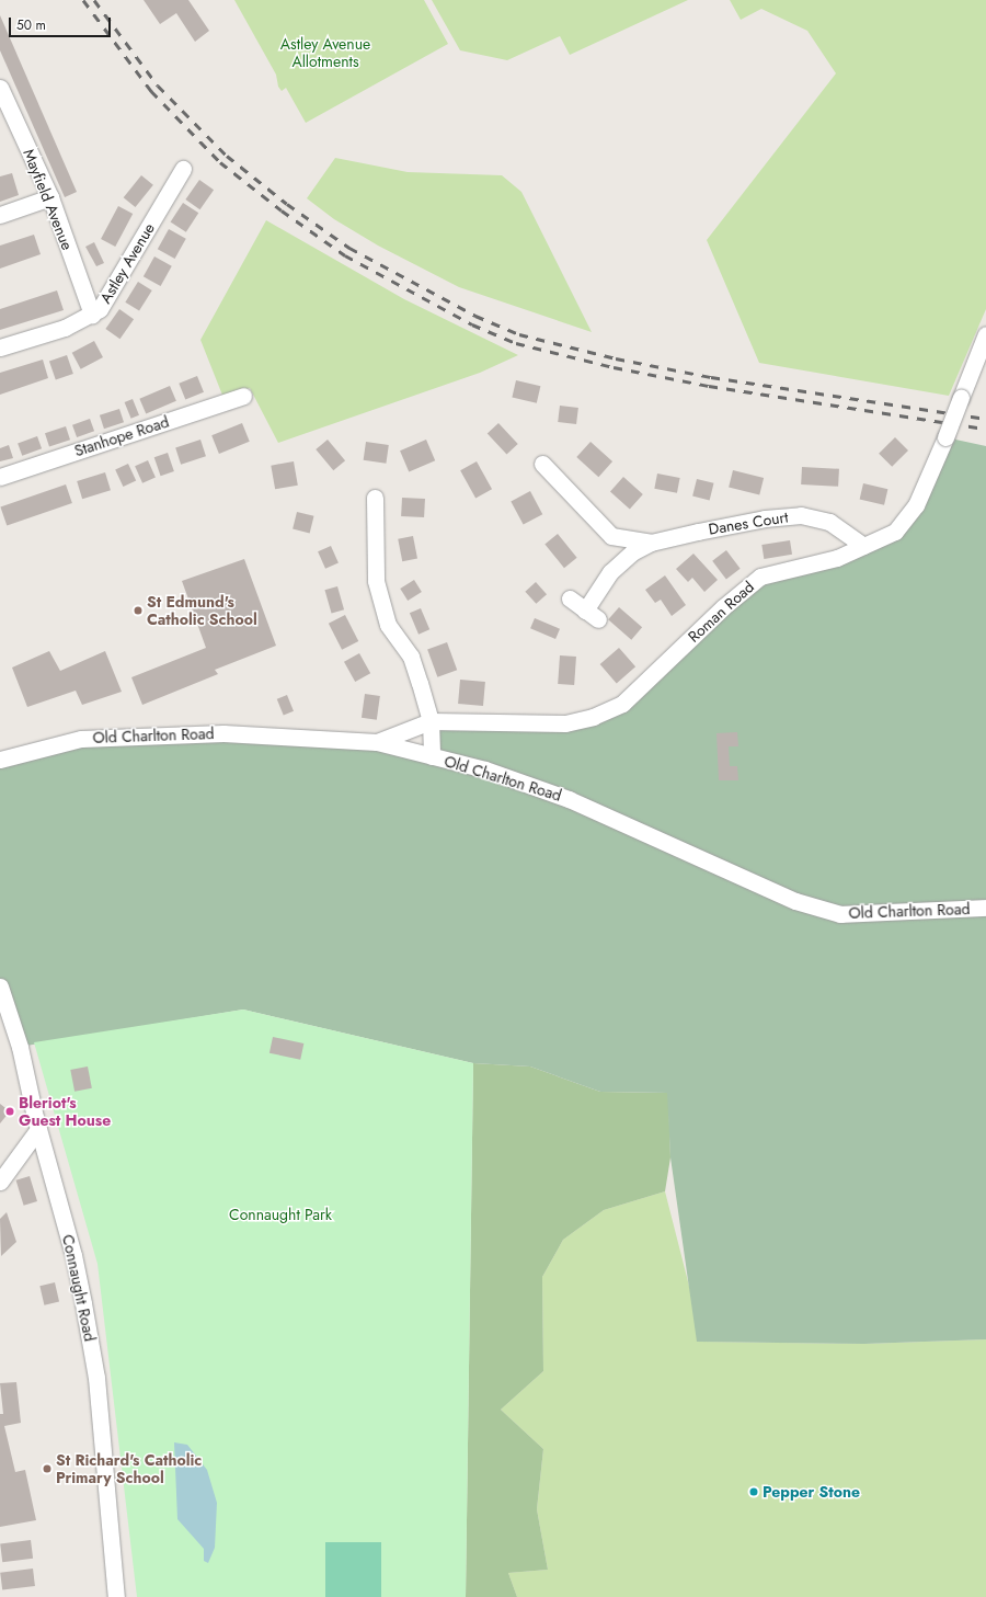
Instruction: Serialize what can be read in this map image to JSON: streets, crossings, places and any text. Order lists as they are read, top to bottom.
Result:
{
  "streets": {
    "street": [
      "Mayfield Avenue",
      "Astley Avenue",
      "Stanhope Road",
      "Danes Court",
      "Roman Road",
      "Old Charlton Road",
      "Connaught Road"
    ]
  },
  "crossings": [
    ["Mayfield Avenue", "Astley Avenue"],
    ["Danes Court", "Roman Road"],
    ["Roman Road", "Old Charlton Road"]
  ],
  "parks": ["Astley Avenue Allotments", "Connaught Park"],
  "places": [
    "St Edmund's Catholic School",
    "Bleriot's Guest House",
    "St Richard's Catholic Primary School",
    "Pepper Stone"
  ],
  "scale_bar": "50 m"
}
